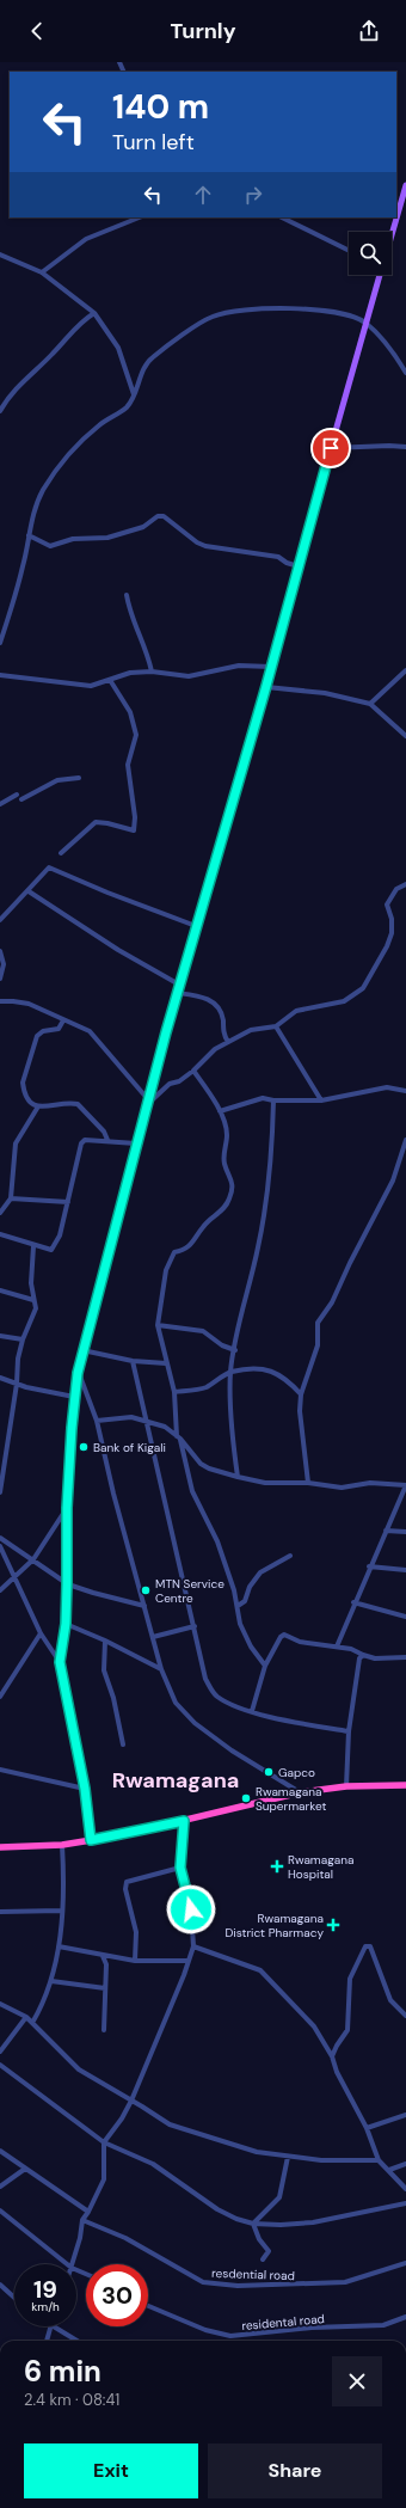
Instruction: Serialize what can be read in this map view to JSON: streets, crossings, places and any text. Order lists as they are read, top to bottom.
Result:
{
  "streets": {
    "street": ["resdential road", "residental road"]
  },
  "districts": ["Rwamagana"],
  "places": {
    "other": [
      "Bank of Kigali",
      "MTN Service Centre",
      "Gapco",
      "Rwamagana Supermarket"
    ],
    "health": ["Rwamagana Hospital", "Rwamagana District Pharmacy"]
  },
  "page": {
    "header": "Turnly",
    "turn": ["140 m", "Turn left"],
    "speed": "19 km/h",
    "limit": "30",
    "heading": ["6 min", "2.4 km · 08:41"],
    "buttons": ["Exit", "Share"]
  }
}
